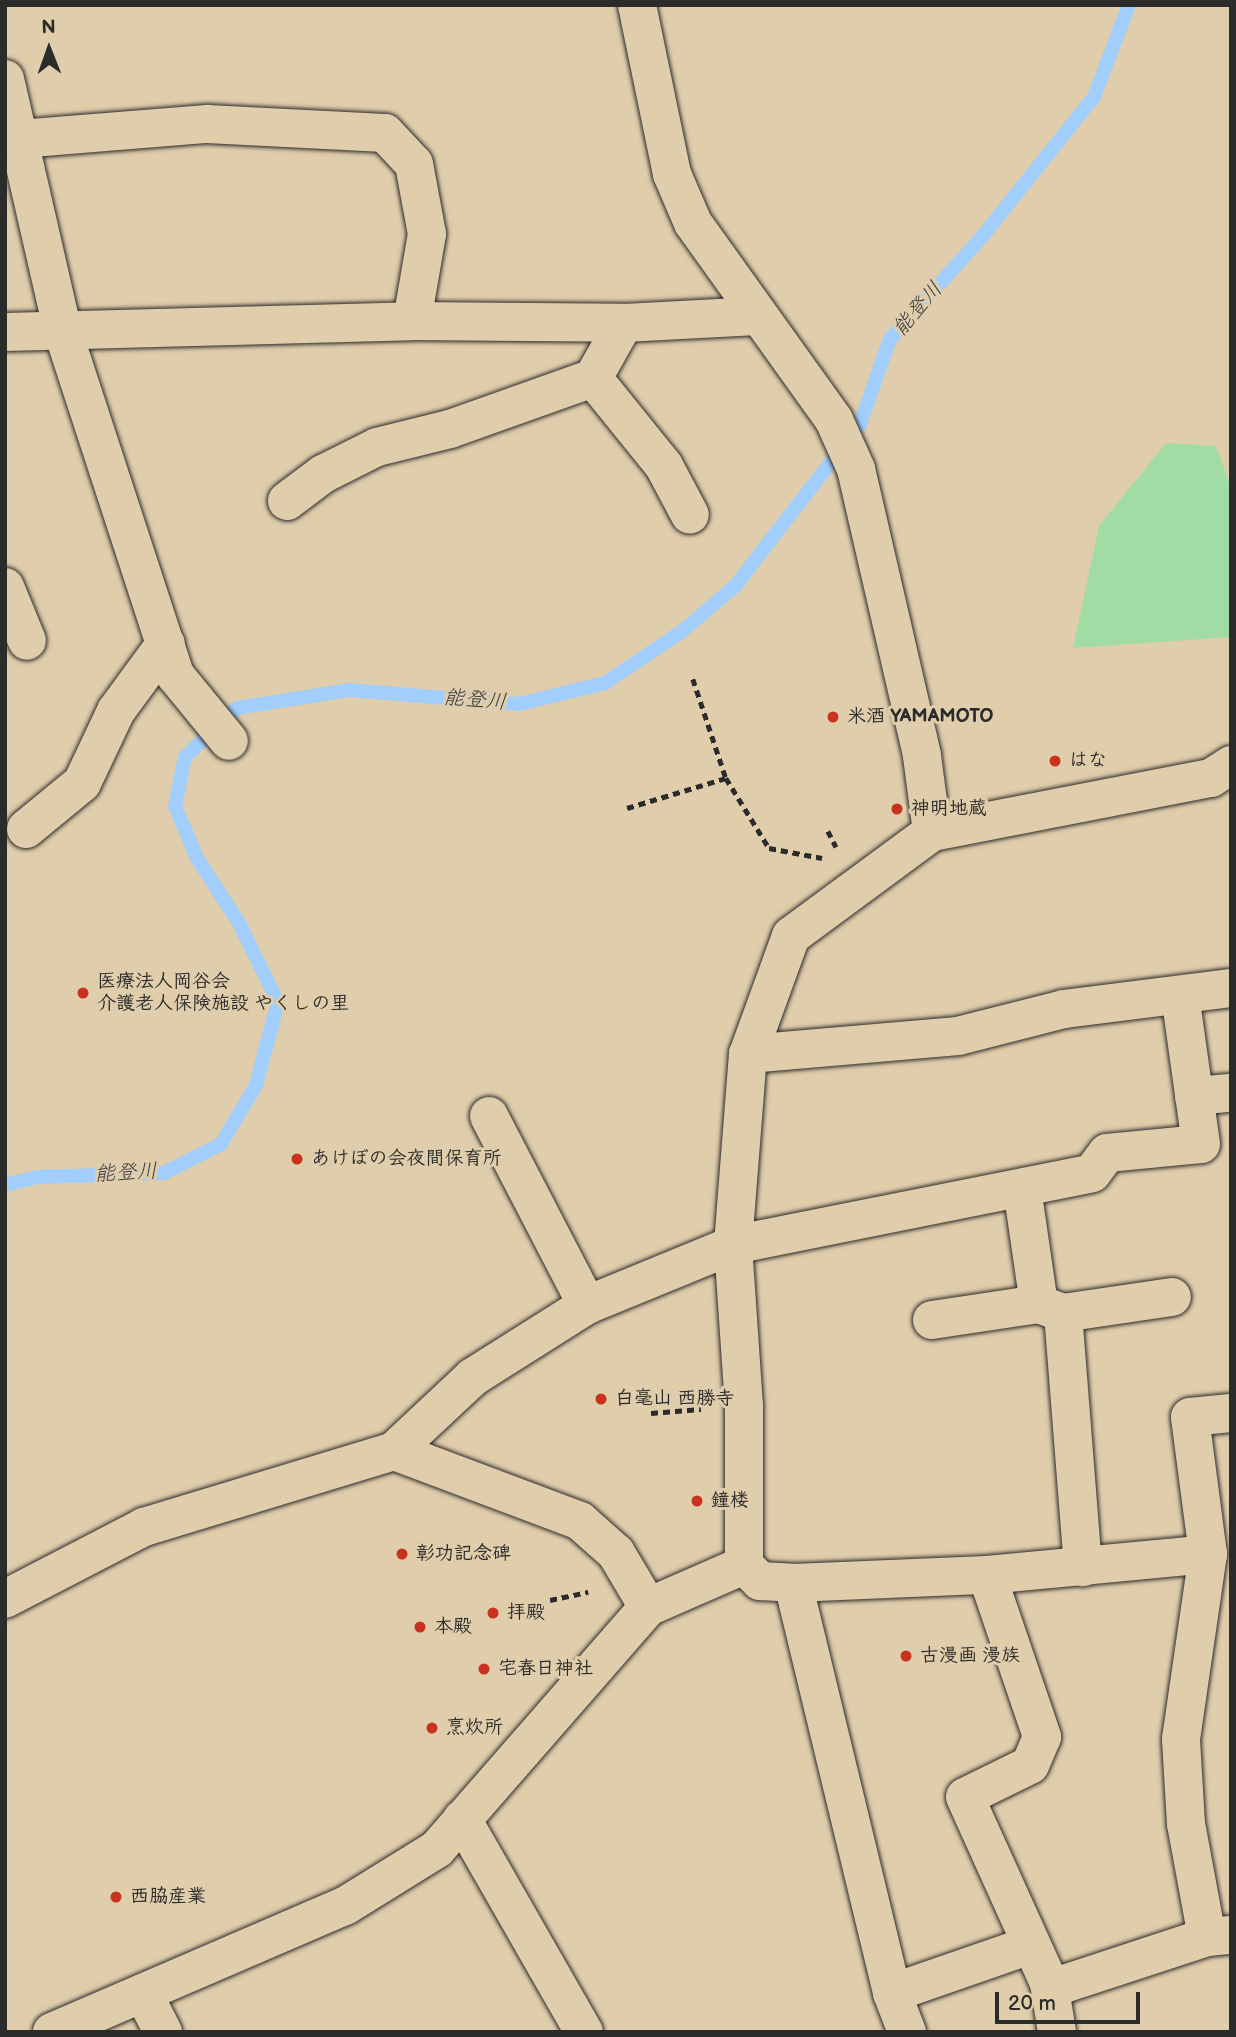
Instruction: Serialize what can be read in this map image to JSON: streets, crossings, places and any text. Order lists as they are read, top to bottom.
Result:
{
  "water": ["能登川"],
  "places": [
    "米酒 YAMAMOTO",
    "はな",
    "神明地蔵",
    "医療法人岡谷会 介護老人保険施設 やくしの里",
    "あけぼの会夜間保育所",
    "白毫山 西勝寺",
    "鐘楼",
    "彰功記念碑",
    "拝殿",
    "本殿",
    "古漫画 漫族",
    "宅春日神社",
    "烹炊所",
    "西脇産業"
  ],
  "scale_bar": "20 m",
  "north": "top"
}
